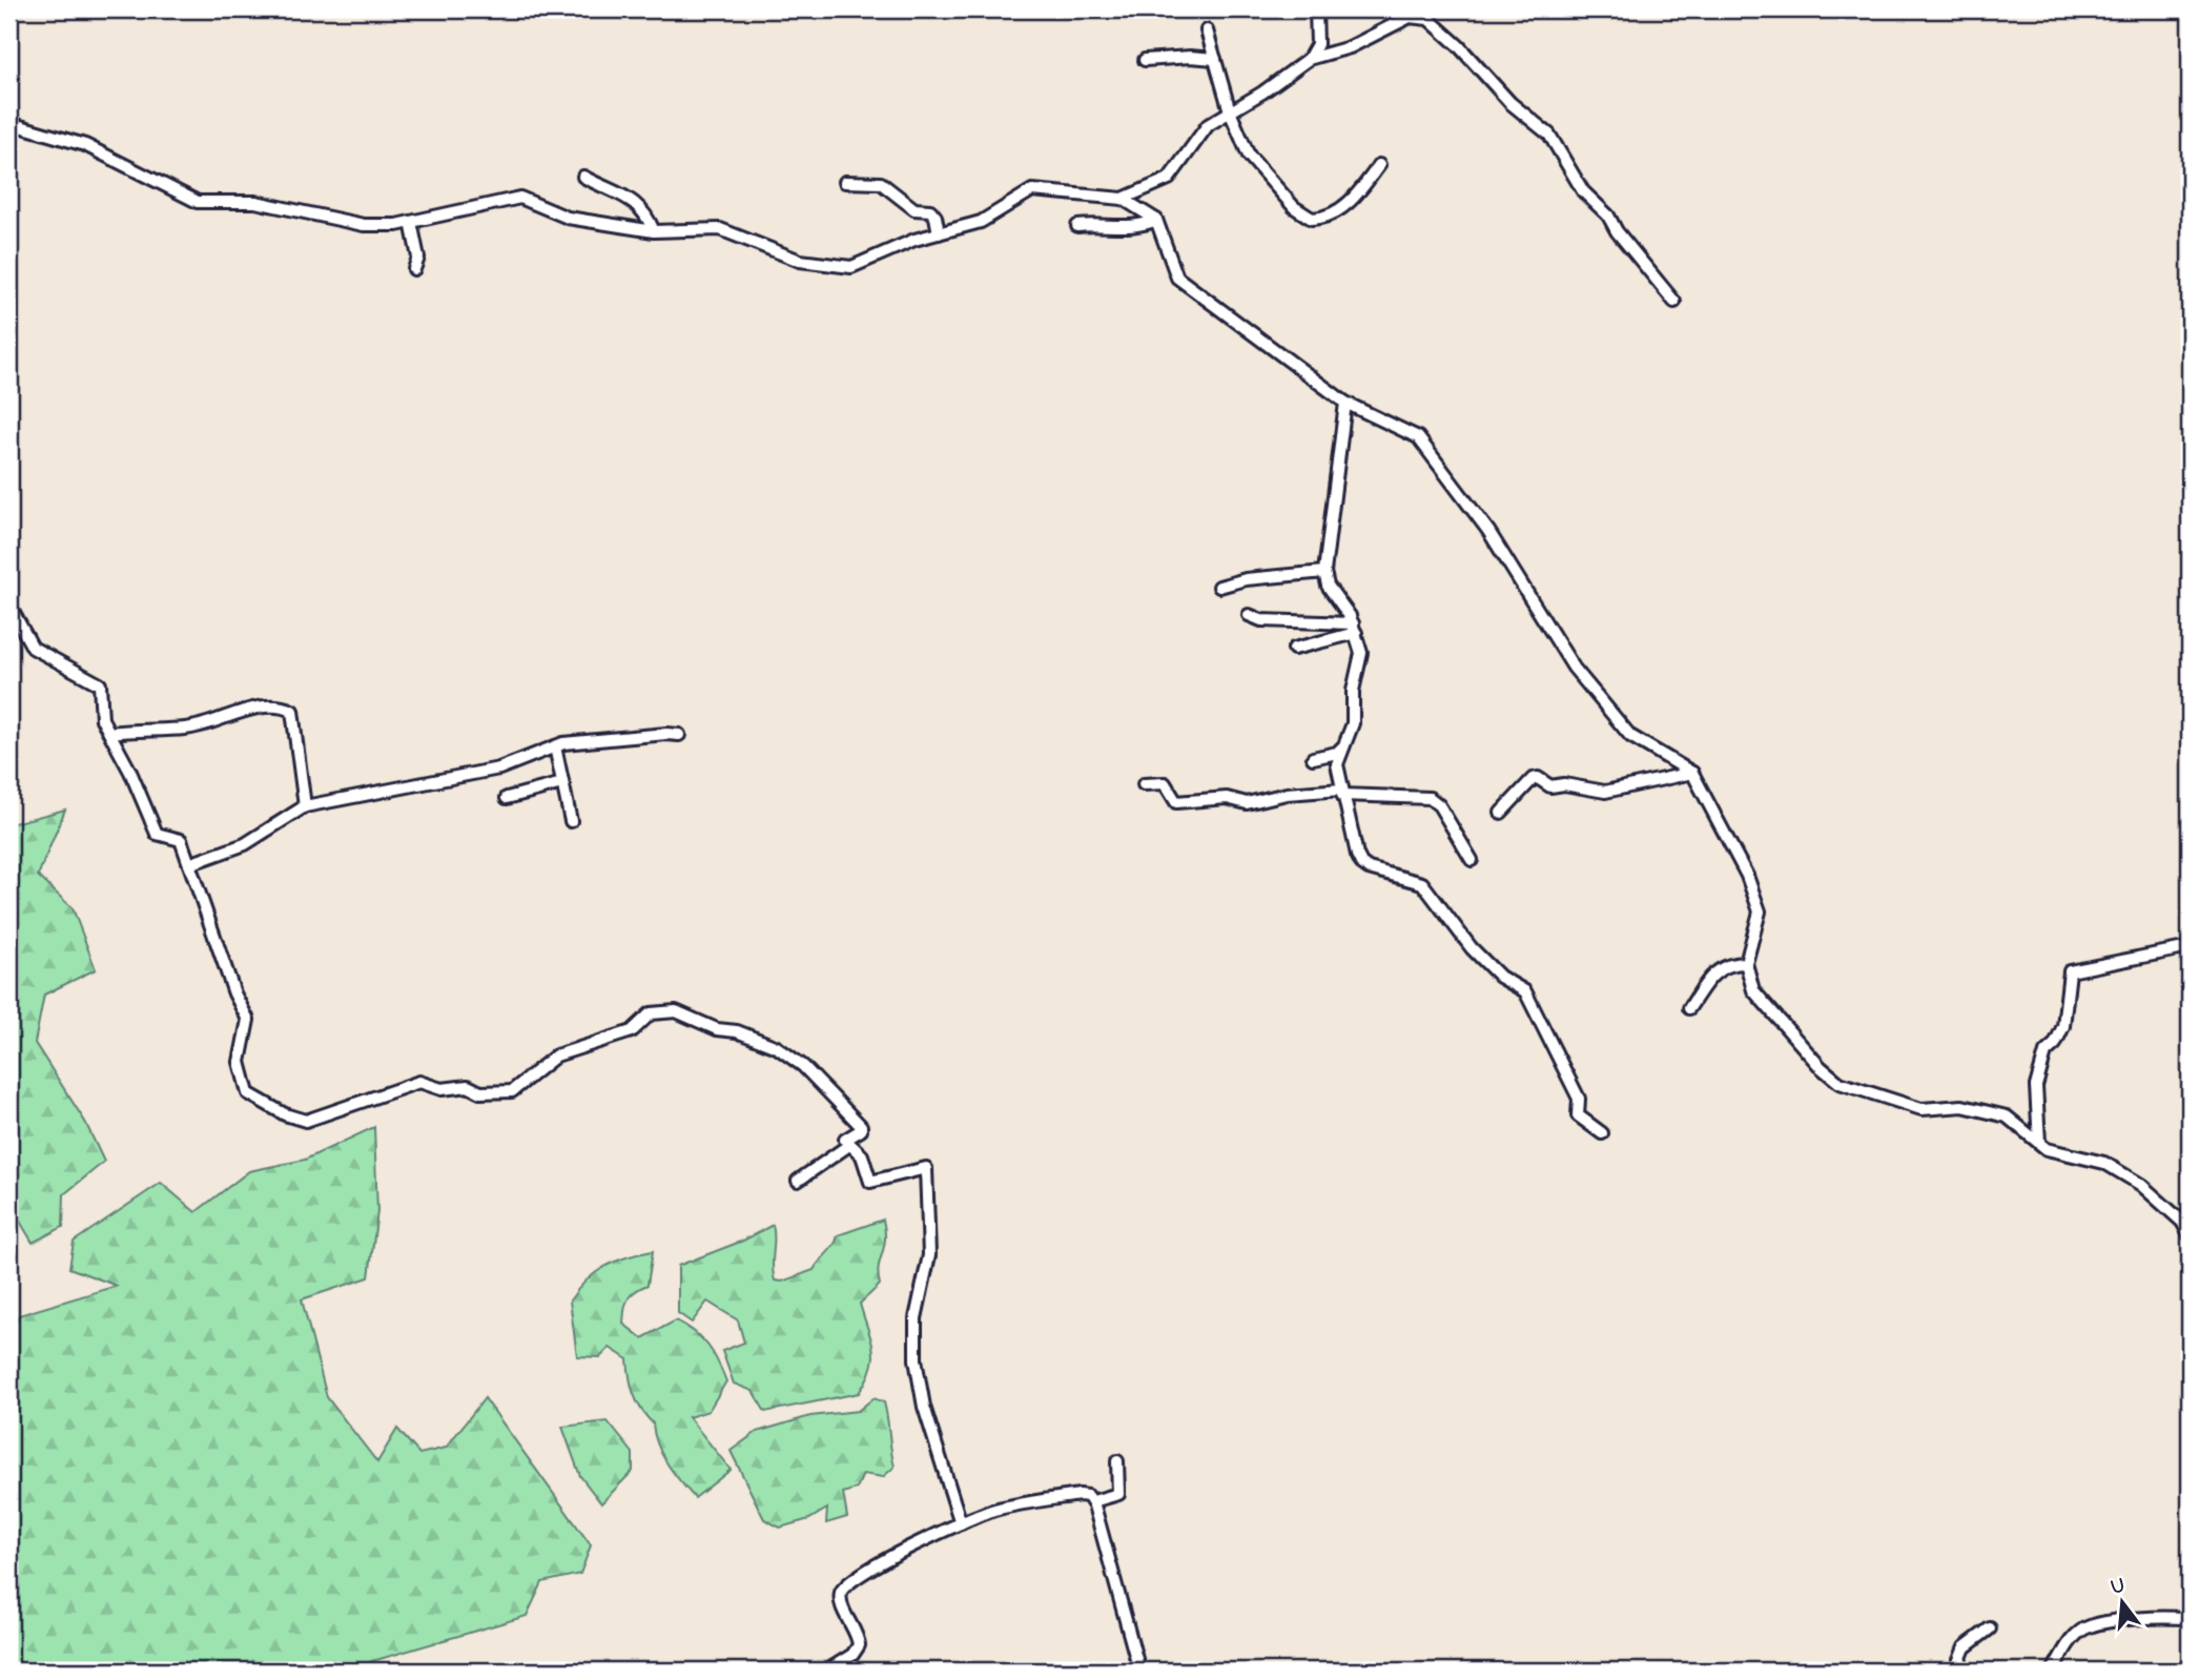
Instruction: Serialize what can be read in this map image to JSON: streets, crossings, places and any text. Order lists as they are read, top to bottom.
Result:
{
  "north": "top"
}
